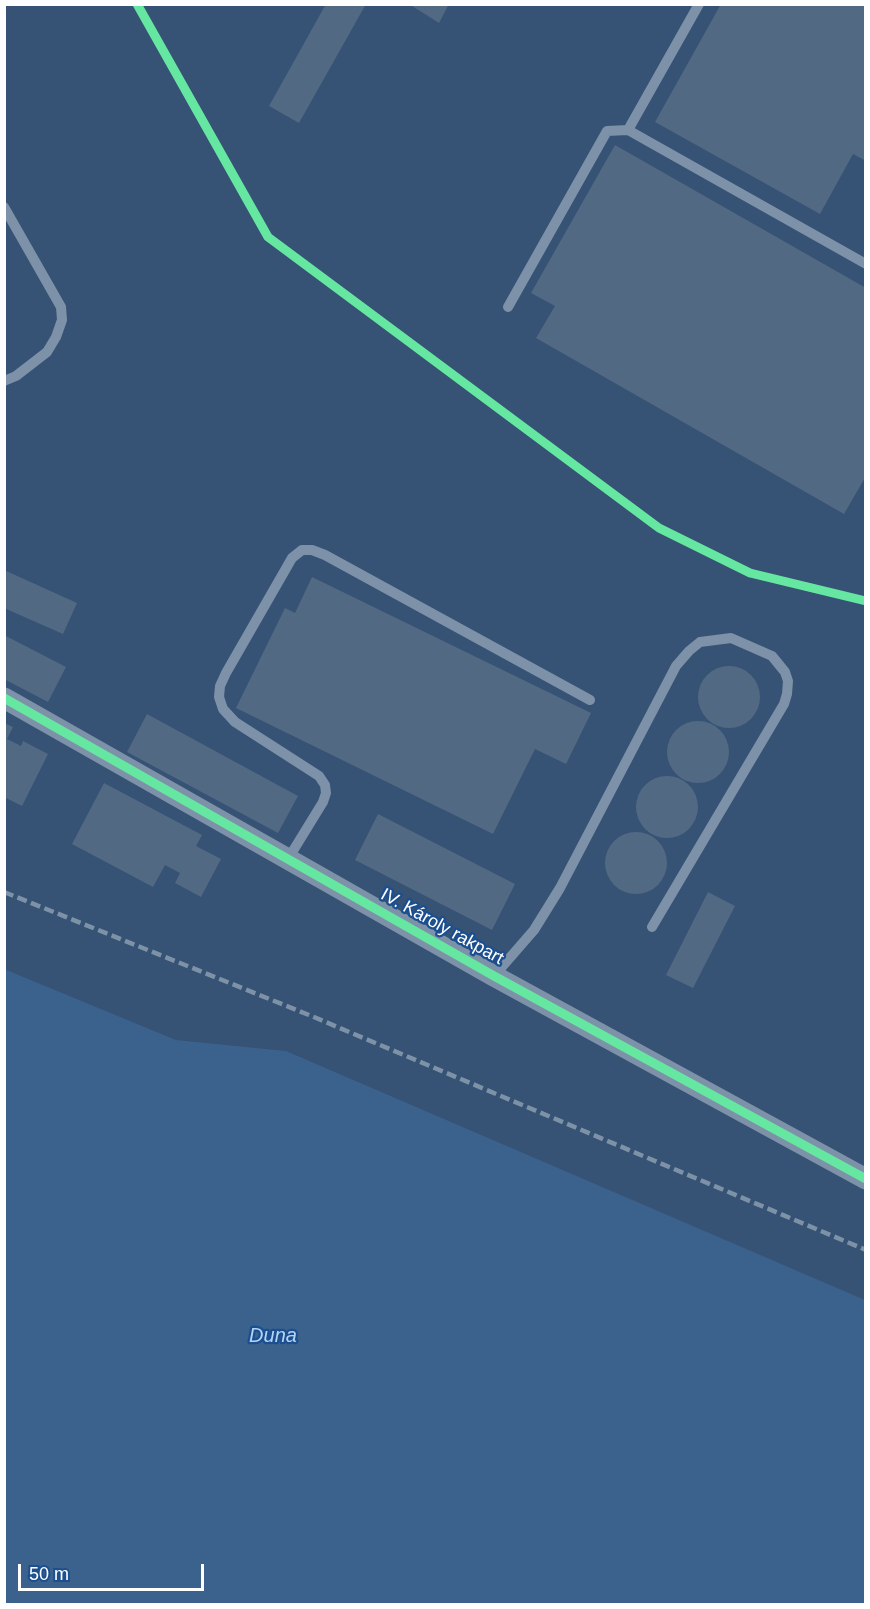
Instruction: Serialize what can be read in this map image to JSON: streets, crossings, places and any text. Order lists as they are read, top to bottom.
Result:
{
  "streets": {
    "street": ["IV. Károly rakpart"]
  },
  "water": ["Duna"],
  "scale_bar": "50 m"
}
